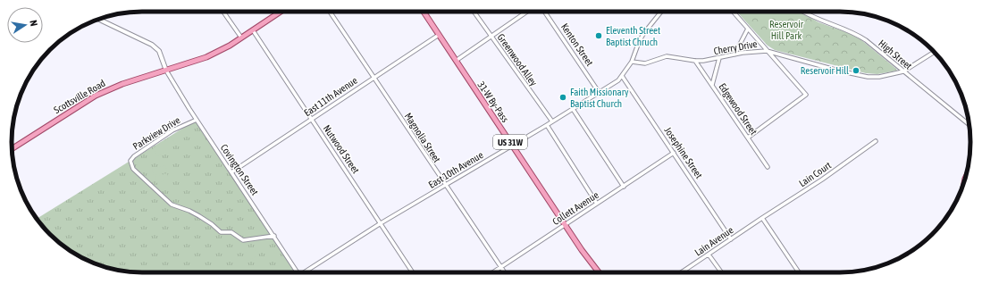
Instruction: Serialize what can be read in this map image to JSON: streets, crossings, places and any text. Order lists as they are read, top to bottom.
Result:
{
  "streets": {
    "main road": ["Scottsville Road", "31-W By-Pass", "US 31W"],
    "street": [
      "Kenton Street",
      "Cherry Drive",
      "High Street",
      "Greenwood Alley",
      "East 11th Avenue",
      "Edgewood Street",
      "Parkview Drive",
      "Magnolia Street",
      "Nutwood Street",
      "Josephine Street",
      "Covington Street",
      "East 10th Avenue",
      "Lain Court",
      "Collett Avenue",
      "Lain Avenue"
    ]
  },
  "crossings": [
    ["Kenton Street", "East 10th Avenue"],
    ["Cherry Drive", "High Street"],
    ["Cherry Drive", "Edgewood Street"],
    ["Cherry Drive", "East 10th Avenue"],
    ["Greenwood Alley", "East 10th Avenue"],
    ["Scottsville Road", "Nutwood Street"],
    ["Scottsville Road", "Covington Street"],
    ["East 11th Avenue", "31-W By-Pass"],
    ["East 11th Avenue", "Magnolia Street"],
    ["East 11th Avenue", "Nutwood Street"],
    ["East 11th Avenue", "Covington Street"],
    ["31-W By-Pass", "East 10th Avenue"],
    ["31-W By-Pass", "Collett Avenue"],
    ["Parkview Drive", "Covington Street"],
    ["Magnolia Street", "East 10th Avenue"],
    ["Magnolia Street", "Collett Avenue"],
    ["Nutwood Street", "East 10th Avenue"],
    ["Josephine Street", "East 10th Avenue"],
    ["Josephine Street", "Collett Avenue"],
    ["Josephine Street", "Lain Avenue"],
    ["Lain Court", "Lain Avenue"]
  ],
  "parks": ["Reservoir Hill Park"],
  "places": ["Eleventh Street Baptist Chruch", "Reservoir Hill", "Faith Missionary Baptist Church"],
  "north": "right"
}
